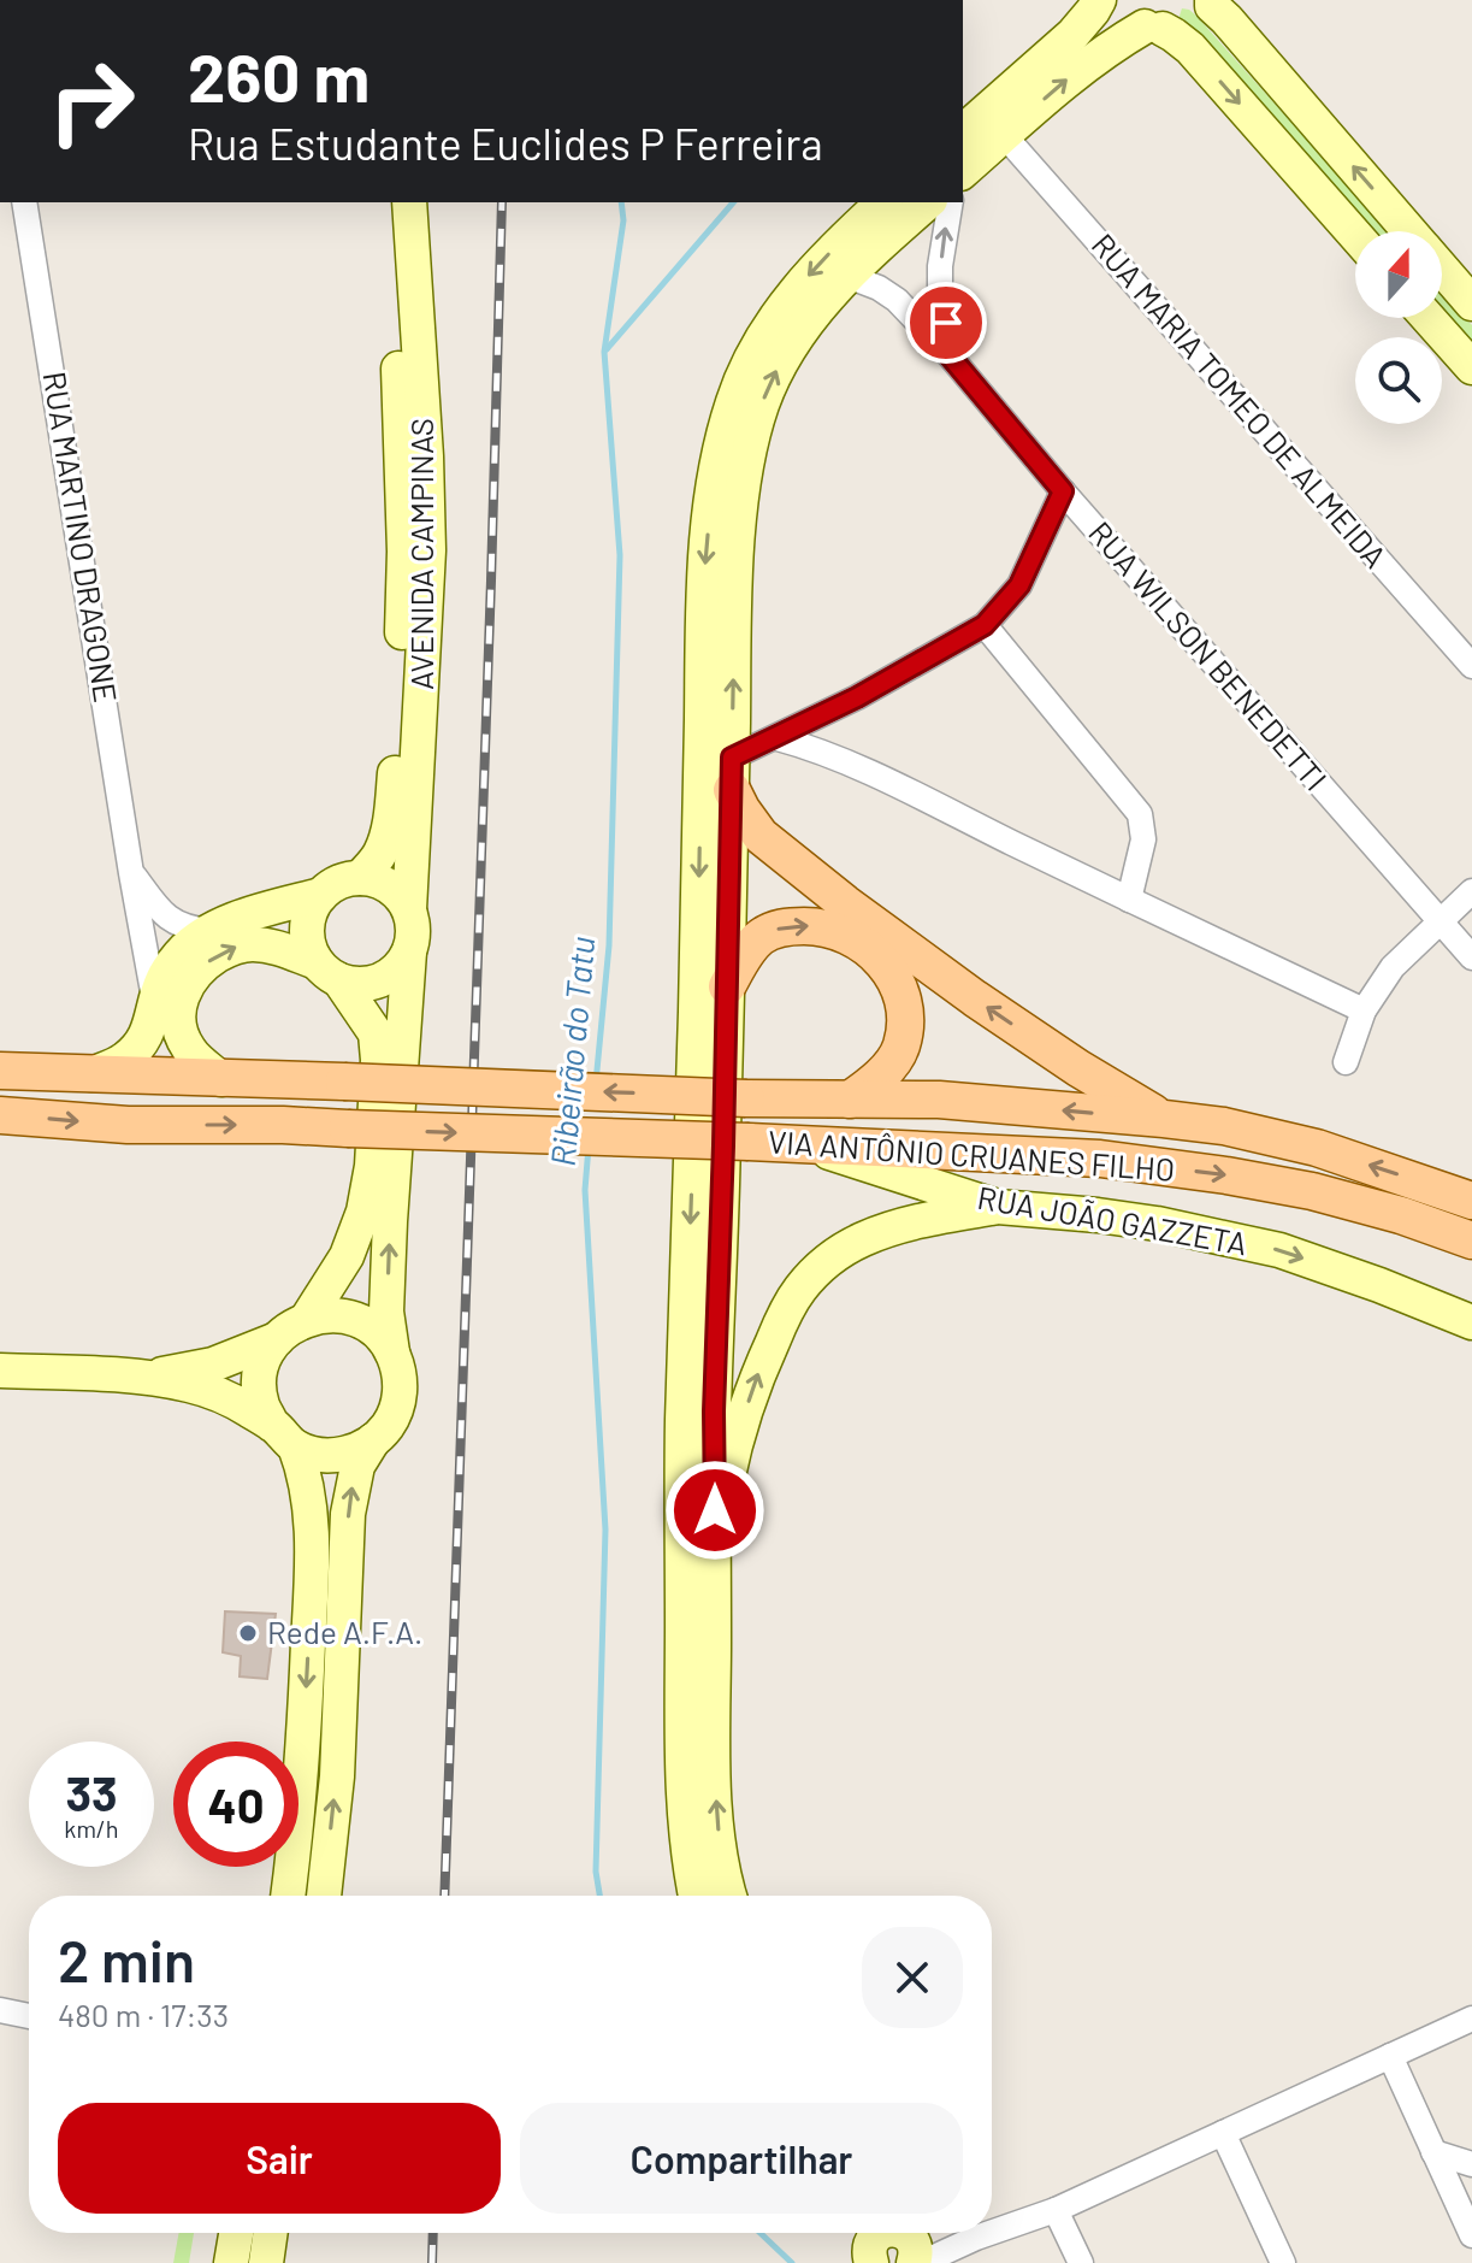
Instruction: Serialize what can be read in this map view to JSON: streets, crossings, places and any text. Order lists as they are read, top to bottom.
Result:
{
  "streets": {
    "main road": ["AVENIDA CAMPINAS", "VIA ANTÔNIO CRUANES FILHO", "RUA JOÃO GAZZETA"],
    "street": ["RUA MARIA TOMEO DE ALMEIDA", "RUA MARTINO DRAGONE", "RUA WILSON BENEDETTI"]
  },
  "crossings": [
    ["VIA ANTÔNIO CRUANES FILHO", "RUA JOÃO GAZZETA"]
  ],
  "one_way": ["RUA JOÃO GAZZETA"],
  "water": ["Ribeirão do Tatu"],
  "places": ["Rede A.F.A."],
  "north": "top",
  "page": {
    "turn": ["260 m", "Rua Estudante Euclides P Ferreira"],
    "speed": "33 km/h",
    "limit": "40",
    "heading": ["2 min", "480 m · 17:33"],
    "buttons": ["Sair", "Compartilhar"]
  }
}
